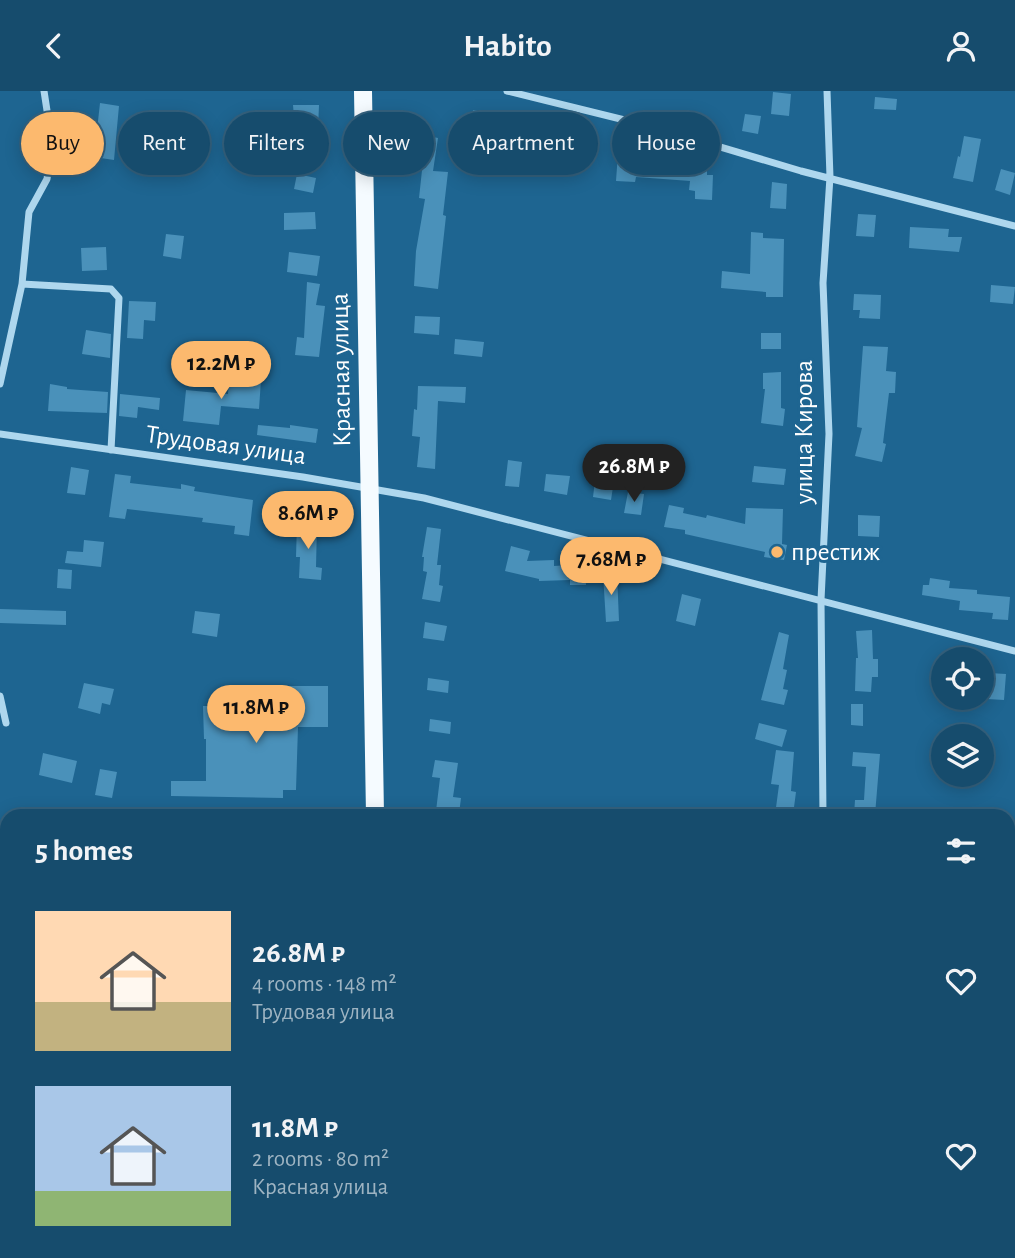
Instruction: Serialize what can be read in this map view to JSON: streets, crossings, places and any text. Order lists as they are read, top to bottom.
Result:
{
  "streets": {
    "main road": ["Красная улица"],
    "street": ["улица Кирова", "Трудовая улица"]
  },
  "crossings": [
    ["Красная улица", "Трудовая улица"],
    ["улица Кирова", "Трудовая улица"]
  ],
  "places": ["престиж"],
  "page": {
    "header": "Habito",
    "chip": [
      "Buy",
      "Rent",
      "Filters",
      "New",
      "Apartment",
      "House"
    ],
    "price": [
      "12.2M ₽",
      "26.8M ₽",
      "8.6M ₽",
      "7.68M ₽",
      "11.8M ₽"
    ],
    "heading": "5 homes",
    "list": [
      {
        "name": "26.8M ₽",
        "note": "4 rooms · 148 m² · Трудовая улица"
      },
      {
        "name": "11.8M ₽",
        "note": "2 rooms · 80 m² · Красная улица"
      }
    ]
  }
}
